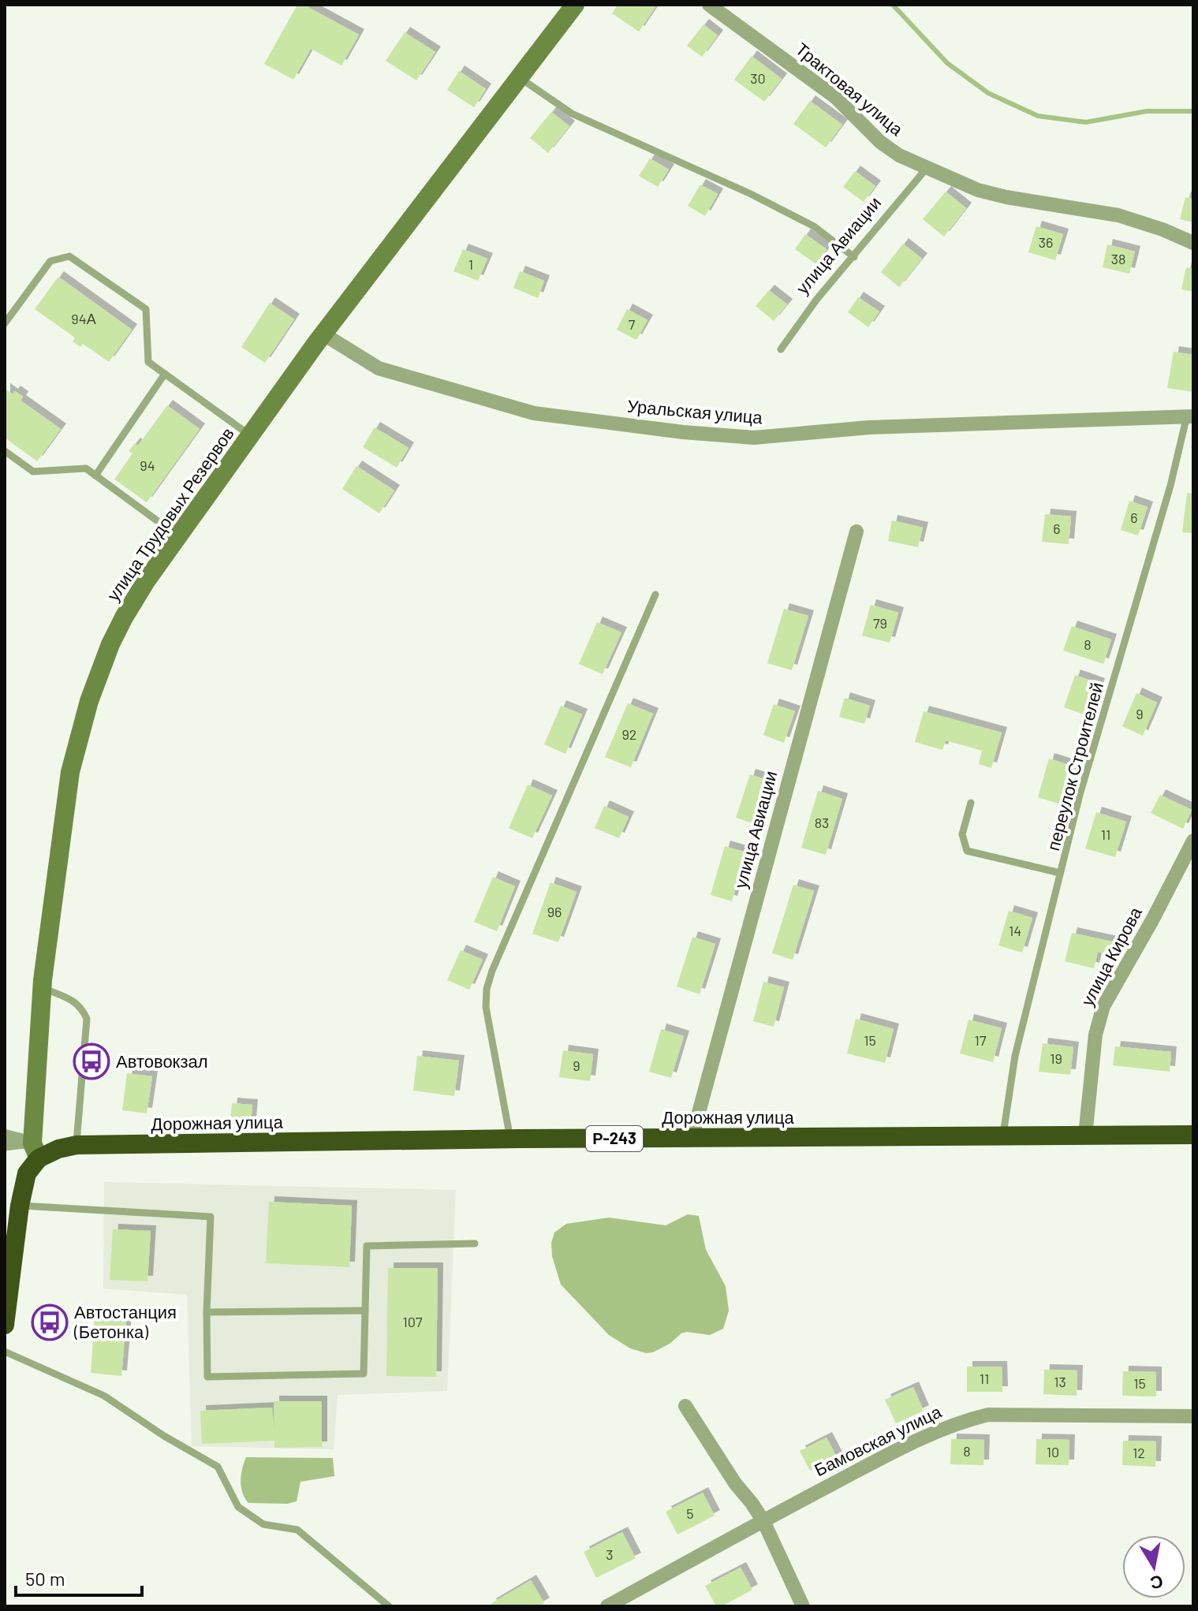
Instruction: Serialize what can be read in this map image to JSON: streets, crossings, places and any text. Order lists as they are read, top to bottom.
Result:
{
  "streets": {
    "highway": ["улица Трудовых Резервов", "Дорожная улица", "Р-243"],
    "street": [
      "Трактовая улица",
      "улица Авиации",
      "Уральская улица",
      "улица Кирова",
      "Бамовская улица"
    ],
    "lane": ["переулок Строителей"]
  },
  "crossings": [
    ["Трактовая улица", "улица Авиации"],
    ["улица Авиации", "Дорожная улица"],
    ["Уральская улица", "улица Трудовых Резервов"],
    ["Уральская улица", "переулок Строителей"],
    ["улица Трудовых Резервов", "Дорожная улица"],
    ["переулок Строителей", "Дорожная улица"],
    ["улица Кирова", "Дорожная улица"]
  ],
  "places": {
    "bus stop": ["Автовокзал", "Автостанция (Бетонка)"]
  },
  "house_numbers": [
    "30",
    "36",
    "38",
    "1",
    "94А",
    "7",
    "94",
    "6",
    "6",
    "79",
    "8",
    "9",
    "92",
    "83",
    "11",
    "96",
    "14",
    "15",
    "17",
    "19",
    "9",
    "107",
    "11",
    "13",
    "15",
    "8",
    "10",
    "12",
    "5",
    "3"
  ],
  "scale_bar": "50 m",
  "north": "bottom"
}
